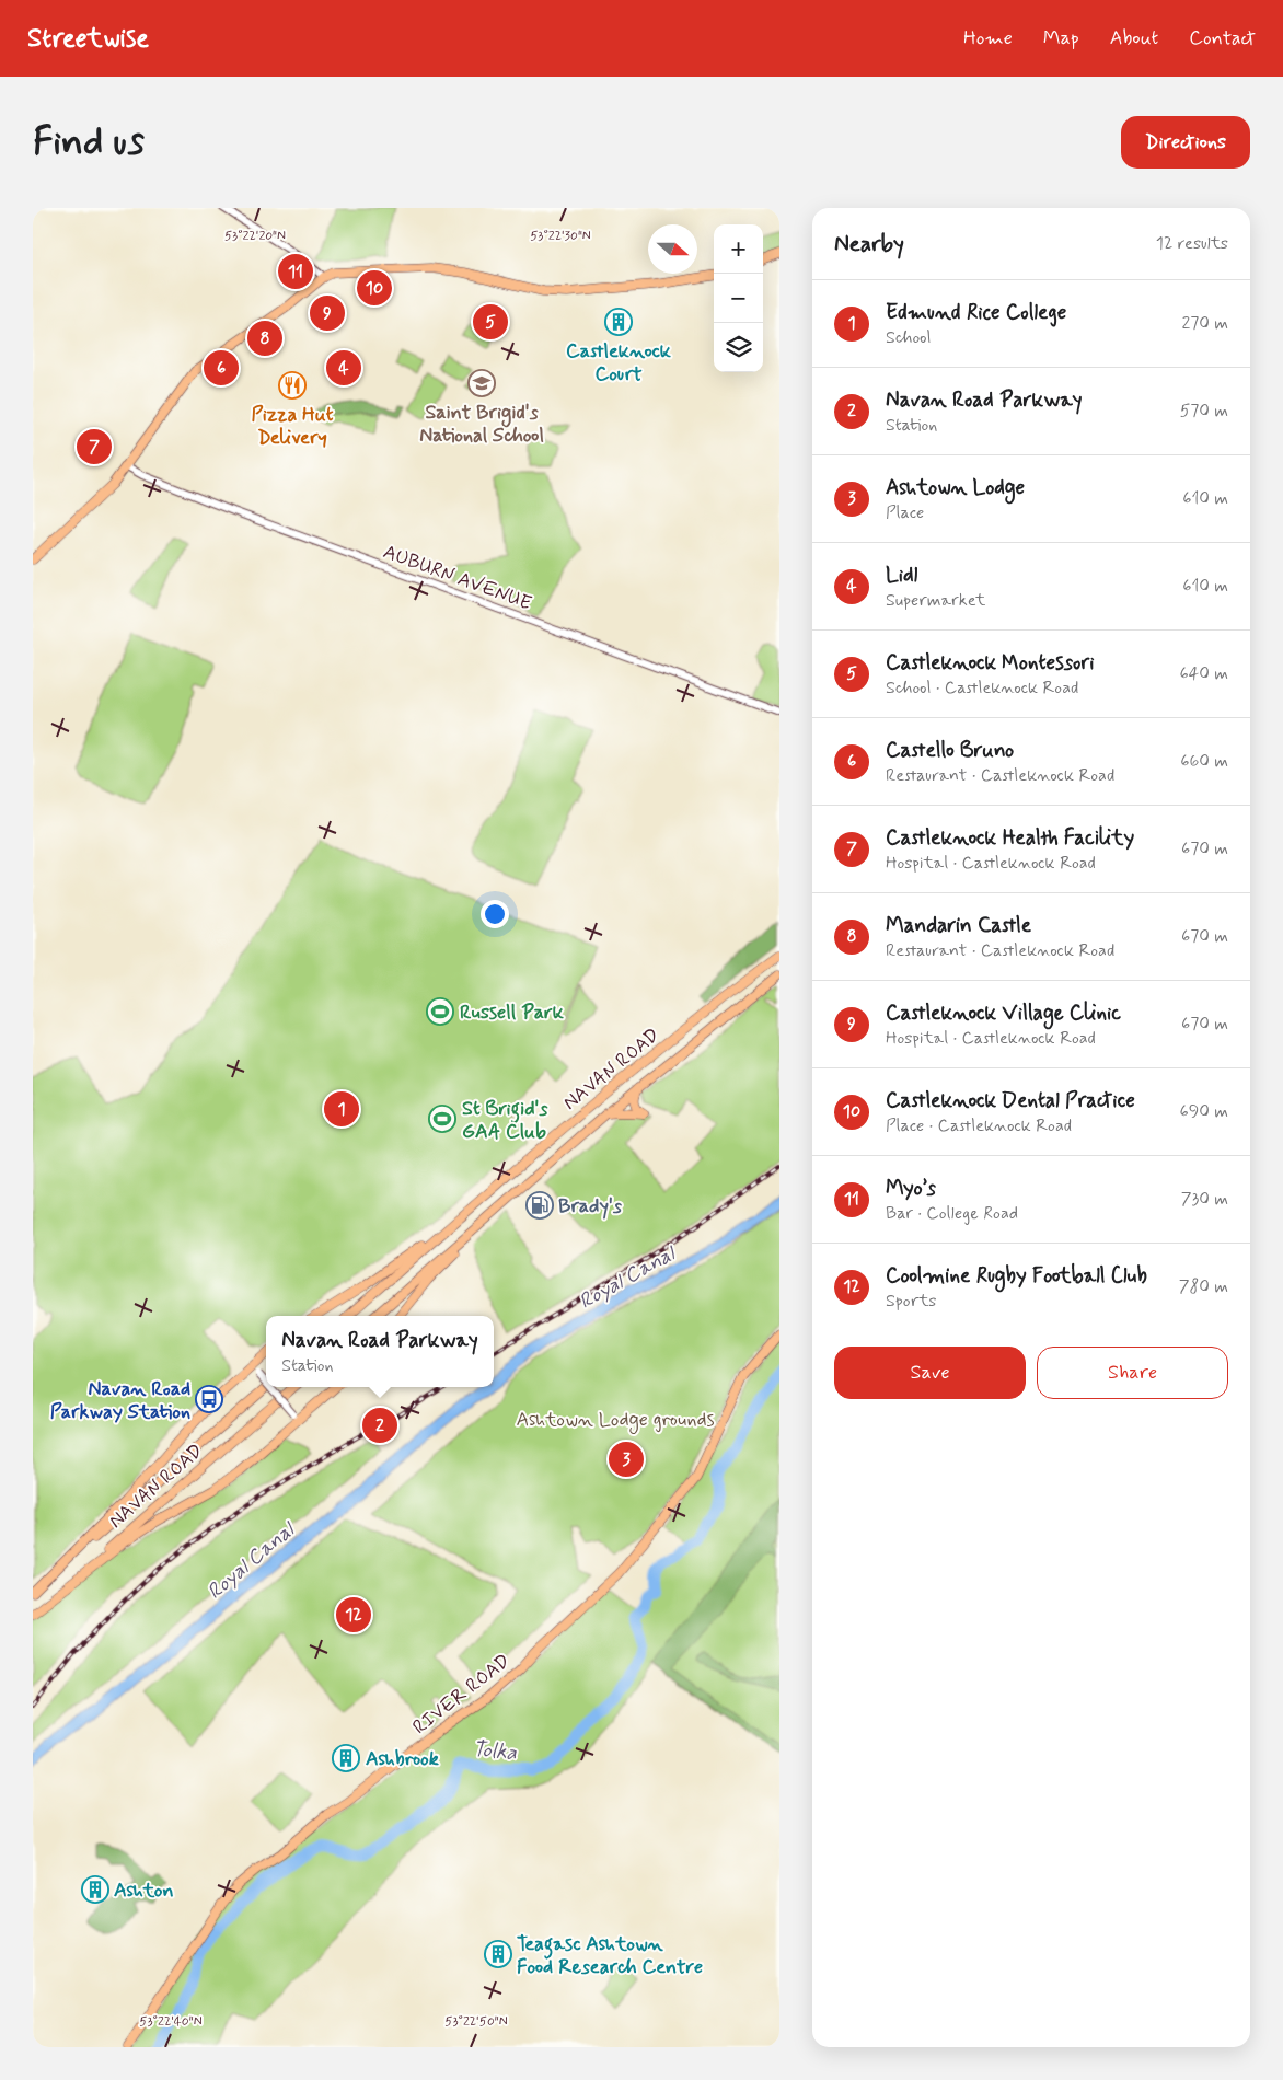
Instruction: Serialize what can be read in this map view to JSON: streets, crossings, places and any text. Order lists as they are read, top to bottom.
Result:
{
  "streets": {
    "main road": ["NAVAN ROAD", "RIVER ROAD"],
    "street": ["AUBURN AVENUE"]
  },
  "water": ["Royal Canal", "Tolka"],
  "parks": ["Ashtown Lodge grounds"],
  "places": {
    "building": [
      "Castleknock Court",
      "Ashbrook",
      "Ashton",
      "Teagasc Ashtown Food Research Centre"
    ],
    "school or university": ["Saint Brigid's National School"],
    "restaurant": ["Pizza Hut Delivery"],
    "sports": ["Russell Park", "St Brigid's GAA Club"],
    "fuel station": ["Brady's"],
    "bus stop": ["Navan Road Parkway Station"]
  },
  "north": "right",
  "page": {
    "header": "Streetwise",
    "nav": [
      "Home",
      "Map",
      "About",
      "Contact"
    ],
    "buttons": [
      "Directions",
      ["Save", "Share"]
    ],
    "title": "Find us",
    "heading": ["Nearby", "12 results"],
    "map_buttons": ["+", "−"],
    "pins": [
      "11",
      "10",
      "9",
      "5",
      "8",
      "4",
      "6",
      "7",
      "1",
      "2",
      "3",
      "12"
    ],
    "list": [
      {
        "mark": "1",
        "name": "Edmund Rice College",
        "note": "School",
        "value": "270 m"
      },
      {
        "mark": "2",
        "name": "Navan Road Parkway",
        "note": "Station",
        "value": "570 m"
      },
      {
        "mark": "3",
        "name": "Ashtown Lodge",
        "note": "Place",
        "value": "610 m"
      },
      {
        "mark": "4",
        "name": "Lidl",
        "note": "Supermarket",
        "value": "610 m"
      },
      {
        "mark": "5",
        "name": "Castleknock Montessori",
        "note": "School · Castleknock Road",
        "value": "640 m"
      },
      {
        "mark": "6",
        "name": "Castello Bruno",
        "note": "Restaurant · Castleknock Road",
        "value": "660 m"
      },
      {
        "mark": "7",
        "name": "Castleknock Health Facility",
        "note": "Hospital · Castleknock Road",
        "value": "670 m"
      },
      {
        "mark": "8",
        "name": "Mandarin Castle",
        "note": "Restaurant · Castleknock Road",
        "value": "670 m"
      },
      {
        "mark": "9",
        "name": "Castleknock Village Clinic",
        "note": "Hospital · Castleknock Road",
        "value": "670 m"
      },
      {
        "mark": "10",
        "name": "Castleknock Dental Practice",
        "note": "Place · Castleknock Road",
        "value": "690 m"
      },
      {
        "mark": "11",
        "name": "Myo’s",
        "note": "Bar · College Road",
        "value": "730 m"
      },
      {
        "mark": "12",
        "name": "Coolmine Rugby Football Club",
        "note": "Sports",
        "value": "780 m"
      }
    ],
    "popup": ["Navan Road Parkway", "Station"]
  },
  "coordinates": [
    "53°22'20\"N",
    "53°22'30\"N",
    "53°22'40\"N",
    "53°22'50\"N"
  ]
}
